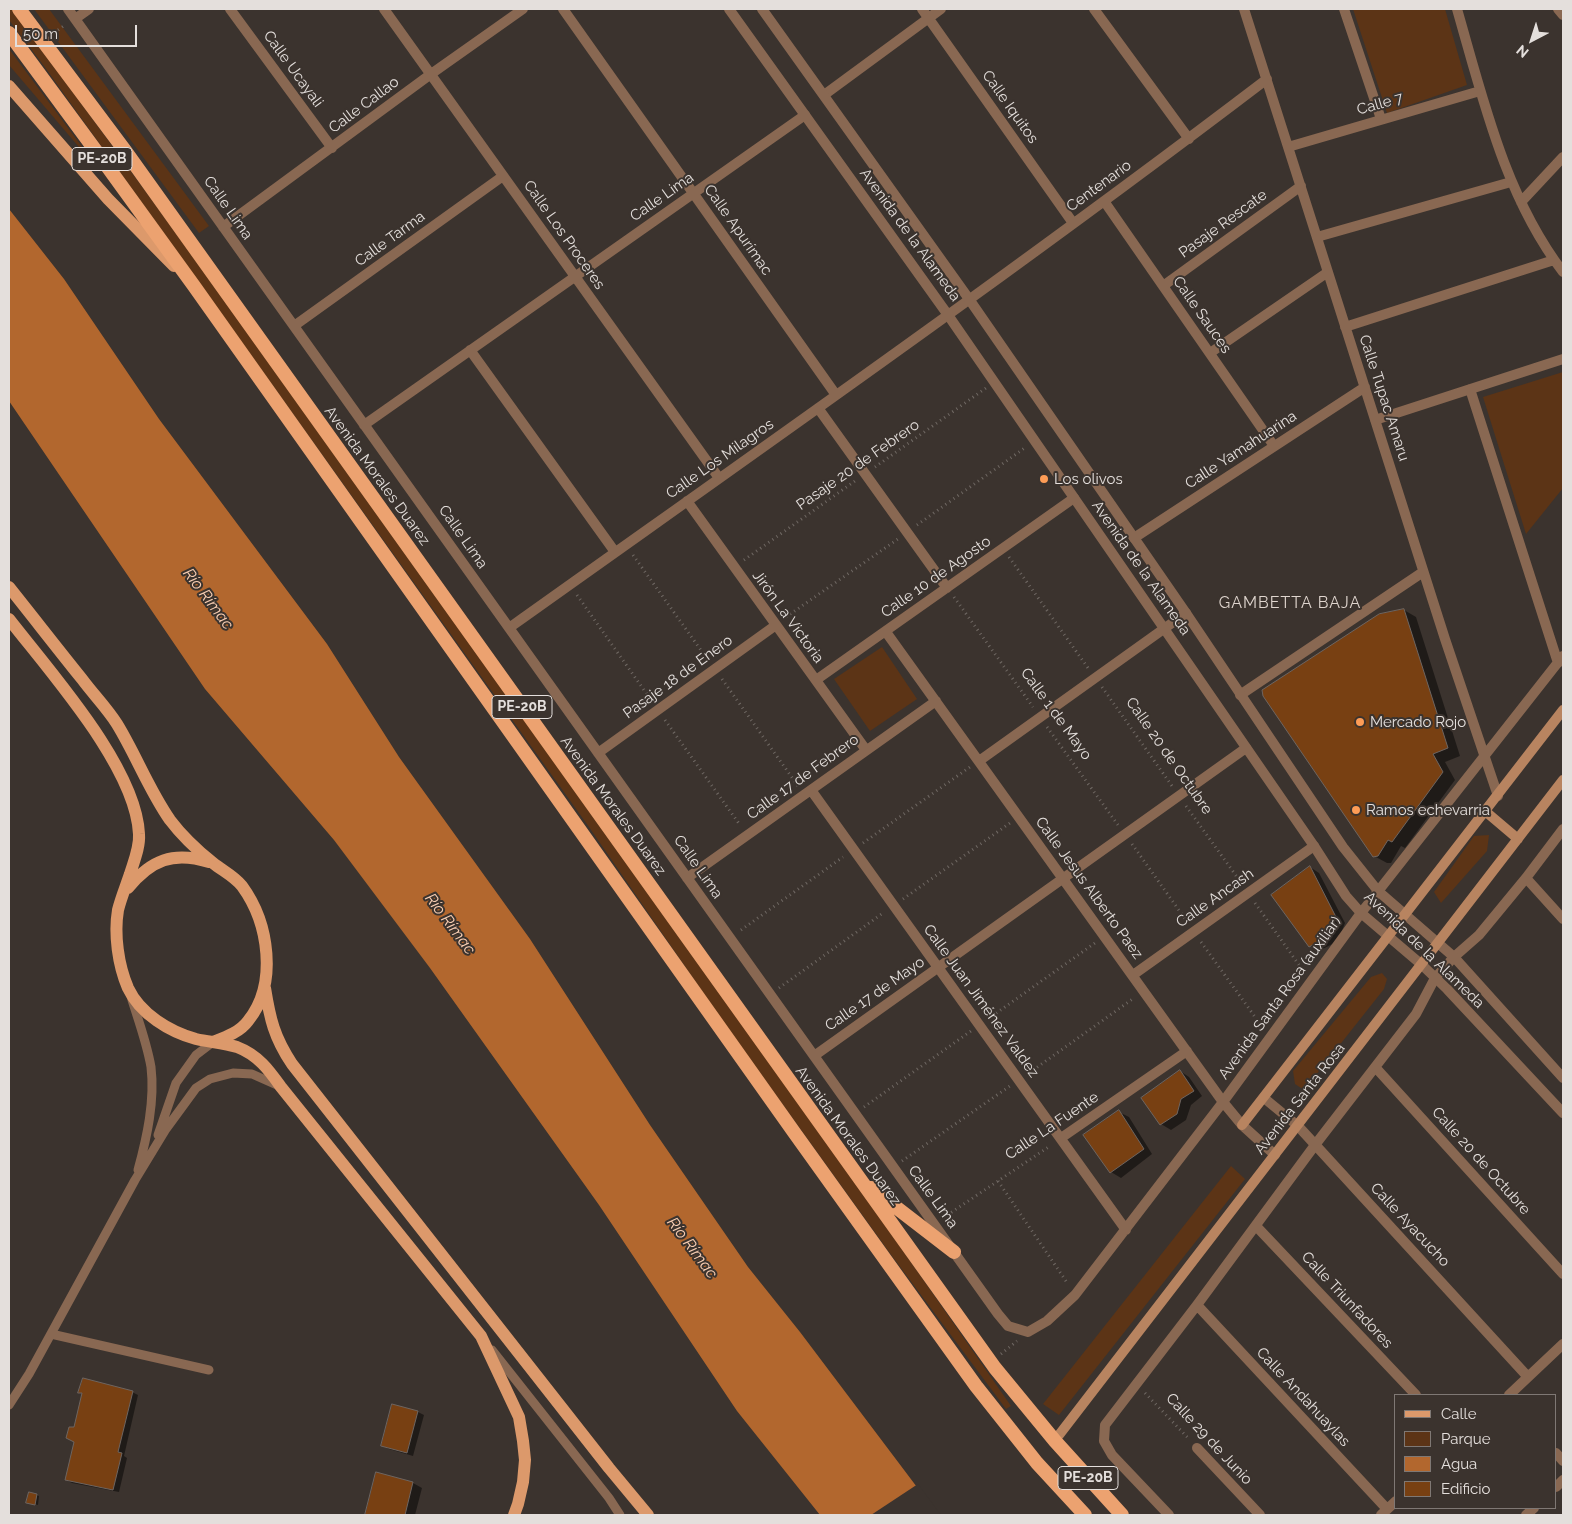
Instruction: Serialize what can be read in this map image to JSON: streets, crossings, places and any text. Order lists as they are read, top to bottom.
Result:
{
  "streets": {
    "highway": ["PE-20B", "Avenida Morales Duarez"],
    "main road": ["Avenida Santa Rosa"],
    "street": [
      "Calle Ucayali",
      "Calle 7",
      "Calle Callao",
      "Calle Iquitos",
      "Centenario",
      "Calle Lima",
      "Pasaje Rescate",
      "Calle Apurímac",
      "Calle Los Proceres",
      "Avenida de la Alameda",
      "Calle Tarma",
      "Calle Sauces",
      "Calle Tupac Amaru",
      "Calle Yamahuarina",
      "Calle Los Milagros",
      "Calle 10 de Agosto",
      "Jirón La Victoria",
      "Pasaje 18 de Enero",
      "Calle 20 de Octubre",
      "Calle 17 de Febrero",
      "Calle Jesus Alberto Paez",
      "Calle Ancash",
      "Calle 17 de Mayo",
      "Avenida Santa Rosa (auxiliar)",
      "Calle Juan Jiménez Valdez",
      "Calle La Fuente",
      "Calle Ayacucho",
      "Calle Triunfadores",
      "Calle Andahuaylas",
      "Calle 29 de Junio"
    ],
    "path": ["Pasaje 20 de Febrero", "Calle 1 de Mayo"]
  },
  "crossings": [
    ["Calle Ucayali", "Calle Callao"],
    ["Calle 7", "Calle Tupac Amaru"],
    ["Calle Callao", "Calle Lima"],
    ["Calle Callao", "Calle Los Proceres"],
    ["Calle Iquitos", "Centenario"],
    ["Centenario", "Avenida de la Alameda"],
    ["Centenario", "Calle Sauces"],
    ["Centenario", "Calle Tupac Amaru"],
    ["Centenario", "Calle Los Milagros"],
    ["Calle Lima", "Calle Apurímac"],
    ["Calle Lima", "Calle Los Proceres"],
    ["Calle Lima", "Avenida de la Alameda"],
    ["Calle Lima", "Calle Tarma"],
    ["Calle Lima", "Calle Los Milagros"],
    ["Calle Lima", "Pasaje 18 de Enero"],
    ["Calle Lima", "Calle 17 de Febrero"],
    ["Calle Lima", "Calle 17 de Mayo"],
    ["Calle Lima", "Avenida Santa Rosa (auxiliar)"],
    ["Calle Lima", "Calle La Fuente"],
    ["Pasaje Rescate", "Calle Sauces"],
    ["Pasaje Rescate", "Calle Tupac Amaru"],
    ["Calle Apurímac", "Calle Los Milagros"],
    ["Calle Los Proceres", "Calle Tarma"],
    ["Calle Los Proceres", "Calle Los Milagros"],
    ["Avenida de la Alameda", "Calle Yamahuarina"],
    ["Avenida de la Alameda", "Calle Los Milagros"],
    ["Avenida de la Alameda", "Pasaje 20 de Febrero"],
    ["Avenida de la Alameda", "Calle 10 de Agosto"],
    ["Avenida de la Alameda", "Calle Ancash"],
    ["Avenida de la Alameda", "Calle 17 de Mayo"],
    ["Avenida de la Alameda", "Avenida Santa Rosa (auxiliar)"],
    ["Avenida de la Alameda", "Avenida Santa Rosa"],
    ["Calle Sauces", "Calle Yamahuarina"],
    ["Calle Tupac Amaru", "Calle Yamahuarina"],
    ["Calle Tupac Amaru", "Avenida Santa Rosa (auxiliar)"],
    ["Calle Tupac Amaru", "Avenida Santa Rosa"],
    ["Calle Los Milagros", "Jirón La Victoria"],
    ["Pasaje 20 de Febrero", "Jirón La Victoria"],
    ["Calle 10 de Agosto", "Jirón La Victoria"],
    ["Calle 10 de Agosto", "Calle 1 de Mayo"],
    ["Calle 10 de Agosto", "Calle 20 de Octubre"],
    ["Calle 10 de Agosto", "Calle Jesus Alberto Paez"],
    ["Jirón La Victoria", "Pasaje 18 de Enero"],
    ["Jirón La Victoria", "Calle 17 de Febrero"],
    ["Calle 1 de Mayo", "Calle Ancash"],
    ["Calle 1 de Mayo", "Calle 17 de Mayo"],
    ["Calle 1 de Mayo", "Avenida Santa Rosa (auxiliar)"],
    ["Calle 20 de Octubre", "Calle Ancash"],
    ["Calle 20 de Octubre", "Calle 17 de Mayo"],
    ["Calle 20 de Octubre", "Avenida Santa Rosa (auxiliar)"],
    ["Calle 17 de Febrero", "Calle Jesus Alberto Paez"],
    ["Calle 17 de Febrero", "Calle Juan Jiménez Valdez"],
    ["Calle Jesus Alberto Paez", "Calle Ancash"],
    ["Calle Jesus Alberto Paez", "Calle 17 de Mayo"],
    ["Calle Jesus Alberto Paez", "Avenida Santa Rosa (auxiliar)"],
    ["Calle Jesus Alberto Paez", "Avenida Santa Rosa"],
    ["Calle Jesus Alberto Paez", "Calle La Fuente"],
    ["Calle 17 de Mayo", "Calle Juan Jiménez Valdez"],
    ["Avenida Santa Rosa (auxiliar)", "Calle Juan Jiménez Valdez"],
    ["Calle Juan Jiménez Valdez", "Calle La Fuente"],
    ["Avenida Santa Rosa", "Calle Ayacucho"]
  ],
  "districts": ["GAMBETTA BAJA"],
  "water": ["Río Rímac"],
  "places": ["Los olivos", "Mercado Rojo", "Ramos echevarria"],
  "legend": [
    "Calle",
    "Parque",
    "Agua",
    "Edificio"
  ],
  "scale_bar": "50 m",
  "north": "bottom left"
}
